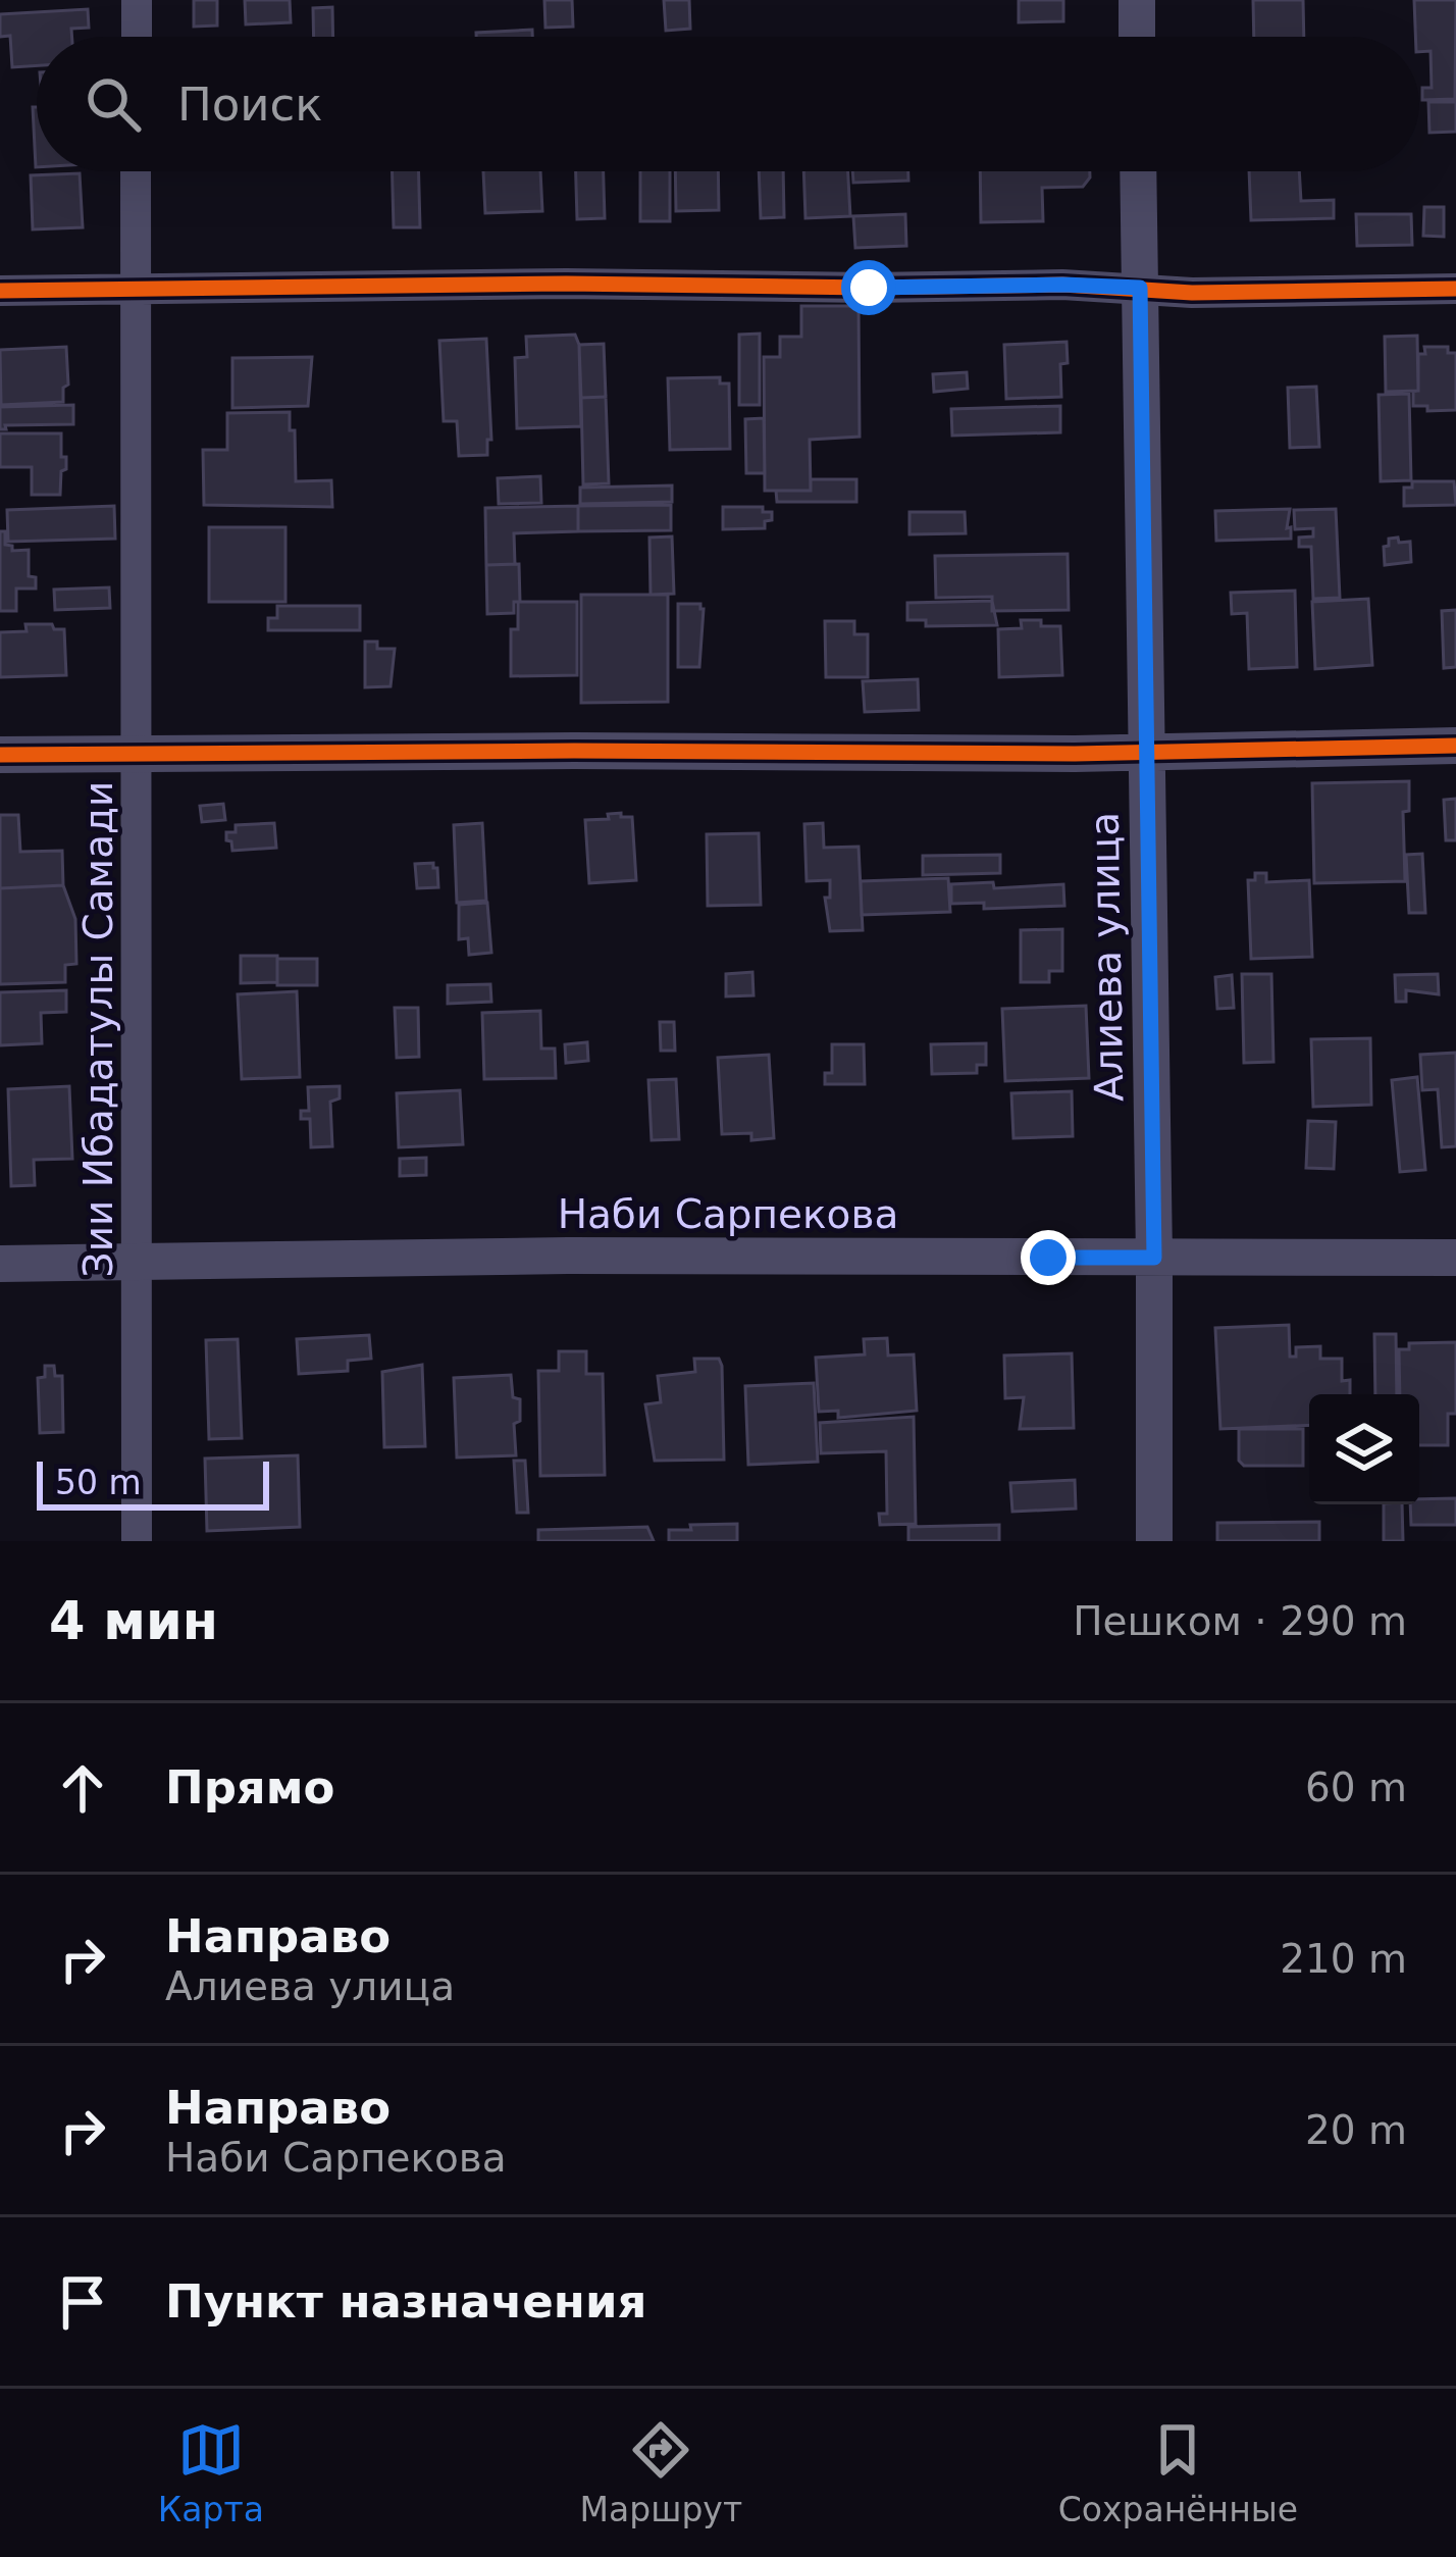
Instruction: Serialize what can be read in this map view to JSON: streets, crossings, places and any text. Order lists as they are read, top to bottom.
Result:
{
  "streets": {
    "street": ["Алиева улица", "Зии Ибадатулы Самади", "Наби Сарпекова"]
  },
  "crossings": [
    ["Алиева улица", "Наби Сарпекова"],
    ["Зии Ибадатулы Самади", "Наби Сарпекова"]
  ],
  "scale_bar": "50 m",
  "page": {
    "search": "Поиск",
    "scale": "50 m",
    "heading": ["4 мин", "Пешком · 290 m"],
    "list": [
      ["Прямо", "60 m"],
      ["Направо", "Алиева улица", "210 m"],
      ["Направо", "Наби Сарпекова", "20 m"],
      "Пункт назначения"
    ],
    "nav": ["Карта", "Маршрут", "Сохранённые"]
  }
}
